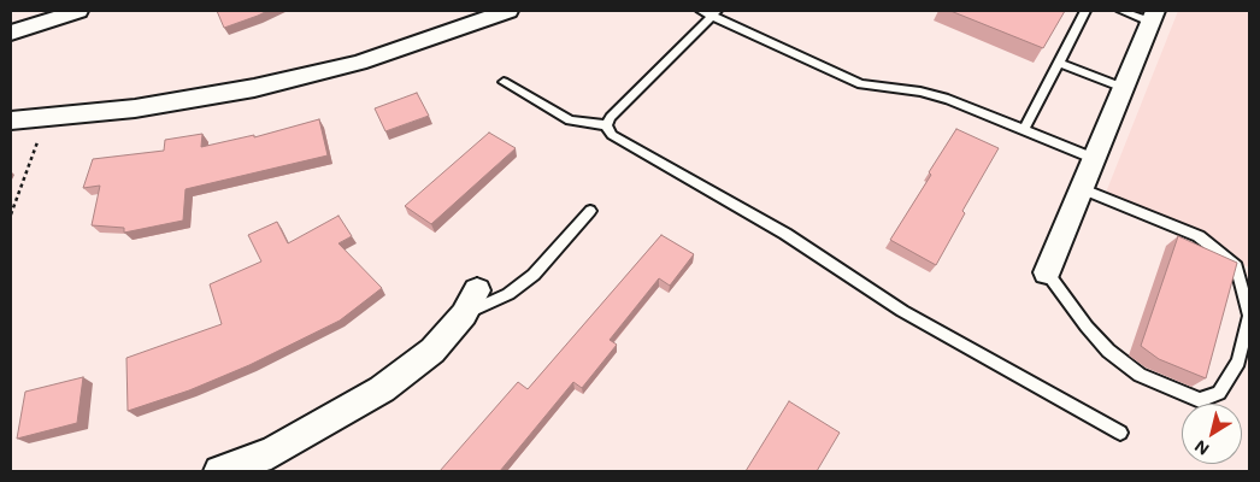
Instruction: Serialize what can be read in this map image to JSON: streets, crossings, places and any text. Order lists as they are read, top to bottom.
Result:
{
  "north": "bottom left"
}
